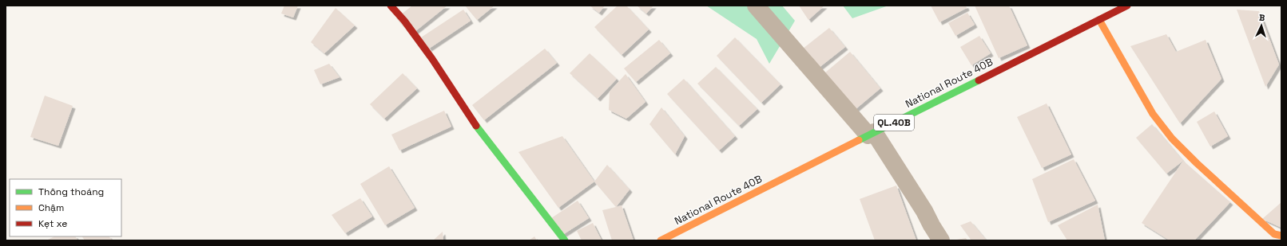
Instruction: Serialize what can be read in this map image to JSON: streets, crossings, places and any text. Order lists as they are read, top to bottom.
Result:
{
  "streets": {
    "main road": ["National Route 40B", "QL.40B"]
  },
  "legend": ["Thông thoáng", "Chậm", "Kẹt xe"],
  "north": "top"
}
